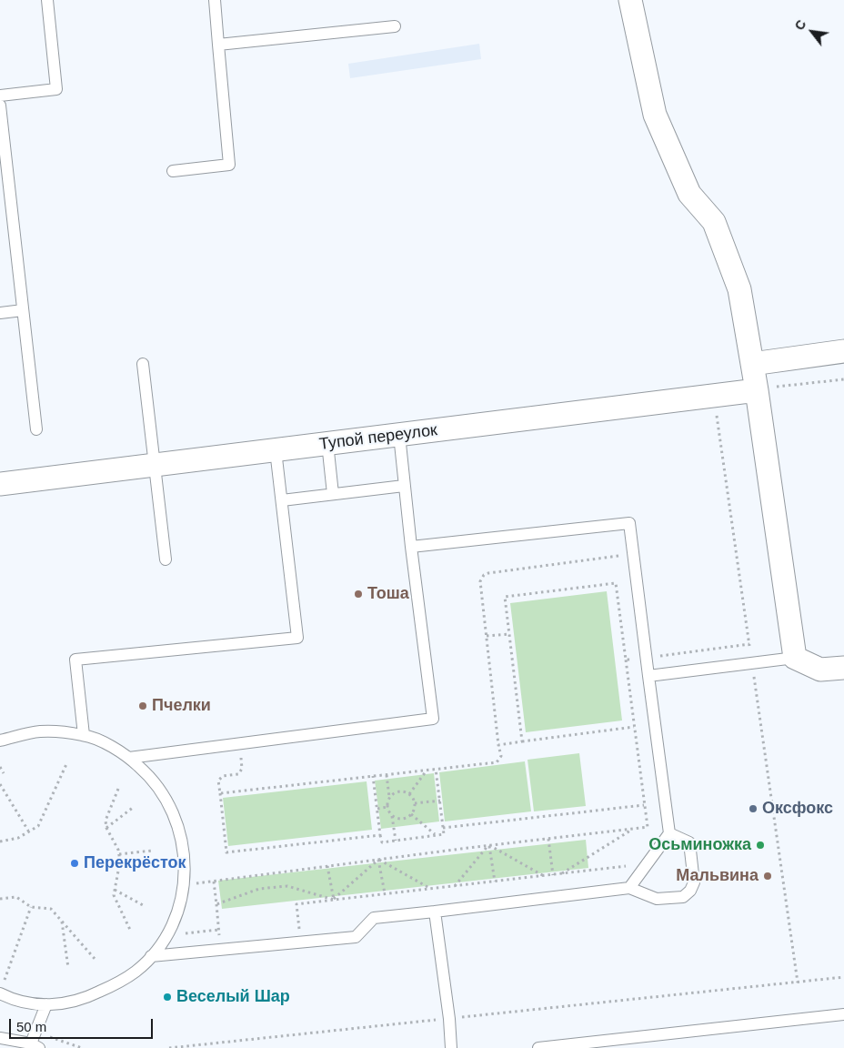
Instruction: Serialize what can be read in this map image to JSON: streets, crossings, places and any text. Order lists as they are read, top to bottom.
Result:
{
  "streets": {
    "street": ["Тупой переулок"]
  },
  "places": [
    "Тоша",
    "Пчелки",
    "Оксфокс",
    "Осьминожка",
    "Перекрёсток",
    "Мальвина",
    "Веселый Шар"
  ],
  "scale_bar": "50 m",
  "north": "top left"
}
